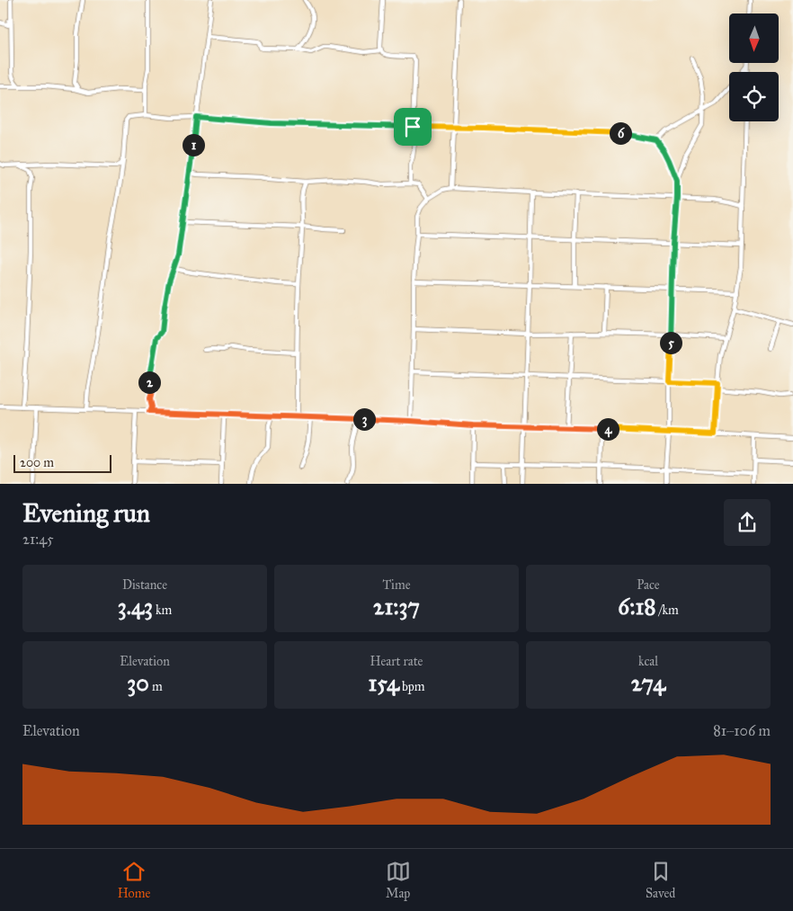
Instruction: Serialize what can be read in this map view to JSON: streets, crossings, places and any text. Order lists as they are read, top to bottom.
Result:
{
  "scale_bar": "200 m",
  "north": "bottom",
  "page": {
    "pins": [
      "6",
      "1",
      "5",
      "2",
      "3",
      "4"
    ],
    "scale": "200 m",
    "heading": ["Evening run", "21:45"],
    "stats": [
      ["Distance", "3.43 km"],
      ["Time", "21:37"],
      ["Pace", "6:18 /km"],
      ["Elevation", "30 m"],
      ["Heart rate", "154 bpm"],
      ["kcal", "274"]
    ],
    "chart": ["Elevation", "81–106 m"],
    "tabs": ["Home", "Map", "Saved"]
  }
}
